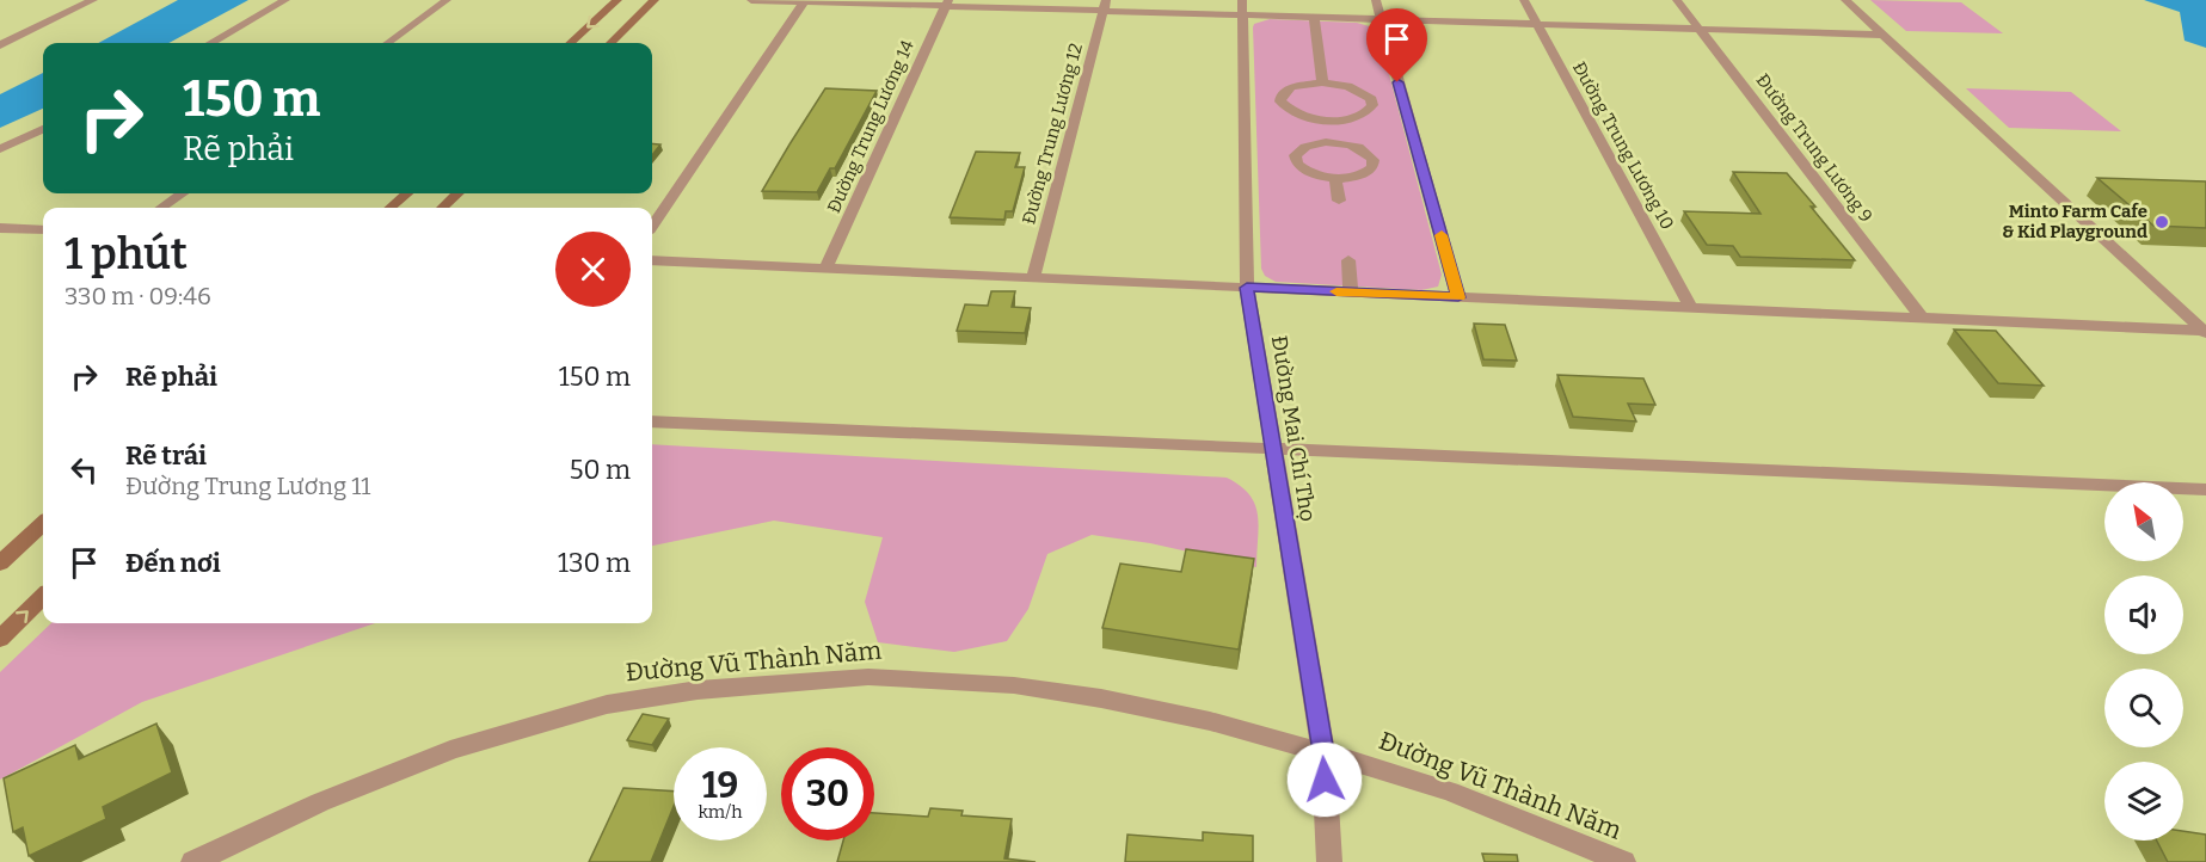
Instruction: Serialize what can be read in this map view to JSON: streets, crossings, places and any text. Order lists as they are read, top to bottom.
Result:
{
  "streets": {
    "street": [
      "Đường Trung Lương 14",
      "Đường Trung Lương 12",
      "Đường Trung Lương 10",
      "Đường Trung Lương 9",
      "Đường Mai Chí Thọ",
      "Đường Vũ Thành Năm"
    ]
  },
  "crossings": [
    ["Đường Mai Chí Thọ", "Đường Vũ Thành Năm"]
  ],
  "places": ["Minto Farm Cafe & Kid Playground"],
  "north": "top left",
  "page": {
    "turn": ["150 m", "Rẽ phải"],
    "heading": ["1 phút", "330 m · 09:46"],
    "list": [
      {
        "name": "Rẽ phải",
        "value": "150 m"
      },
      {
        "name": "Rẽ trái",
        "note": "Đường Trung Lương 11",
        "value": "50 m"
      },
      {
        "name": "Đến nơi",
        "value": "130 m"
      }
    ],
    "speed": "19 km/h",
    "limit": "30"
  }
}
